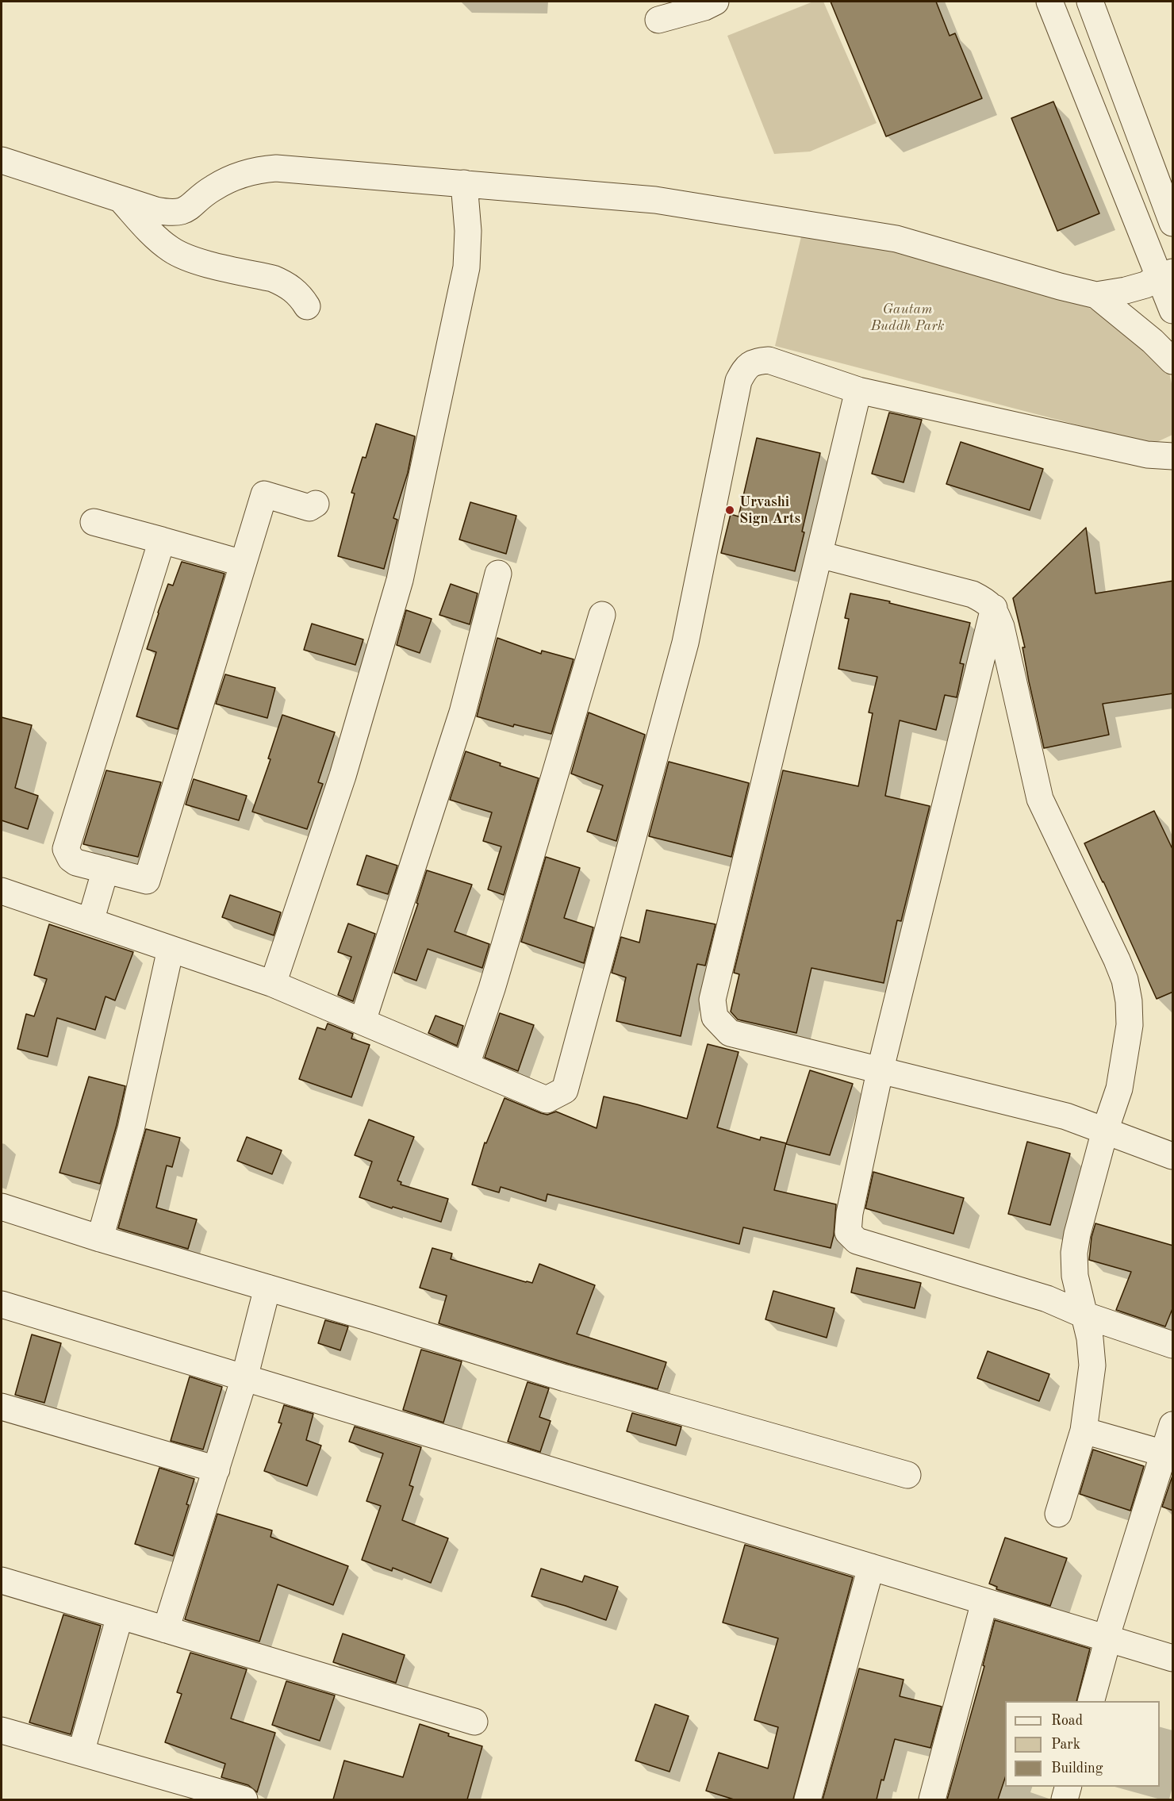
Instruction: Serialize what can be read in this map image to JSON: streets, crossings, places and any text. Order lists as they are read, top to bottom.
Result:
{
  "parks": ["Gautam Buddh Park"],
  "places": ["Urvashi Sign Arts"],
  "legend": ["Road", "Park", "Building"]
}
